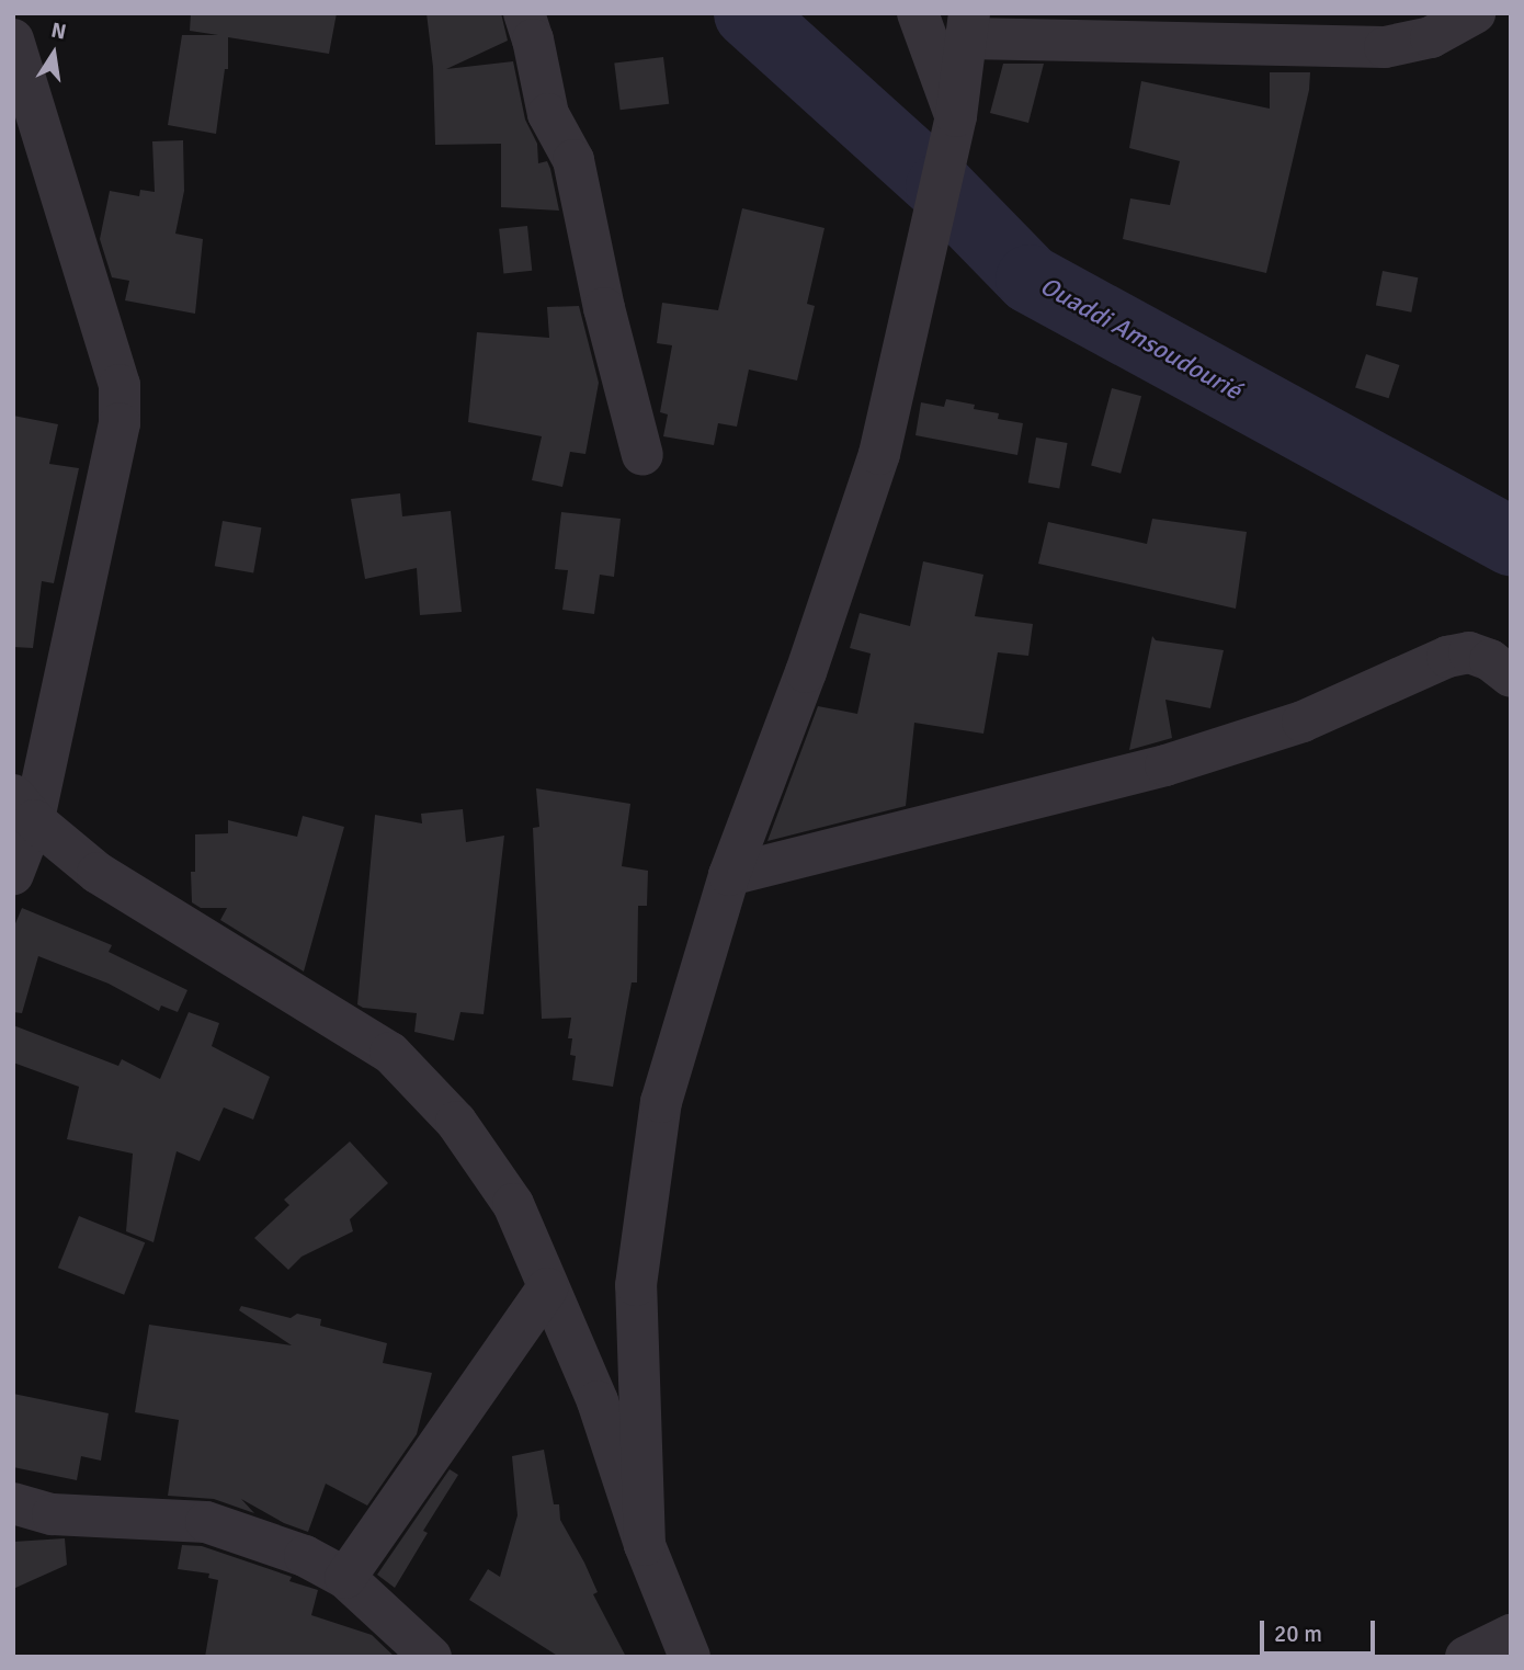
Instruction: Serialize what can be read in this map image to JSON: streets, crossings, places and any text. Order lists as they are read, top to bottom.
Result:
{
  "water": ["Ouaddi Amsoudourié"],
  "scale_bar": "20 m",
  "north": "top"
}
